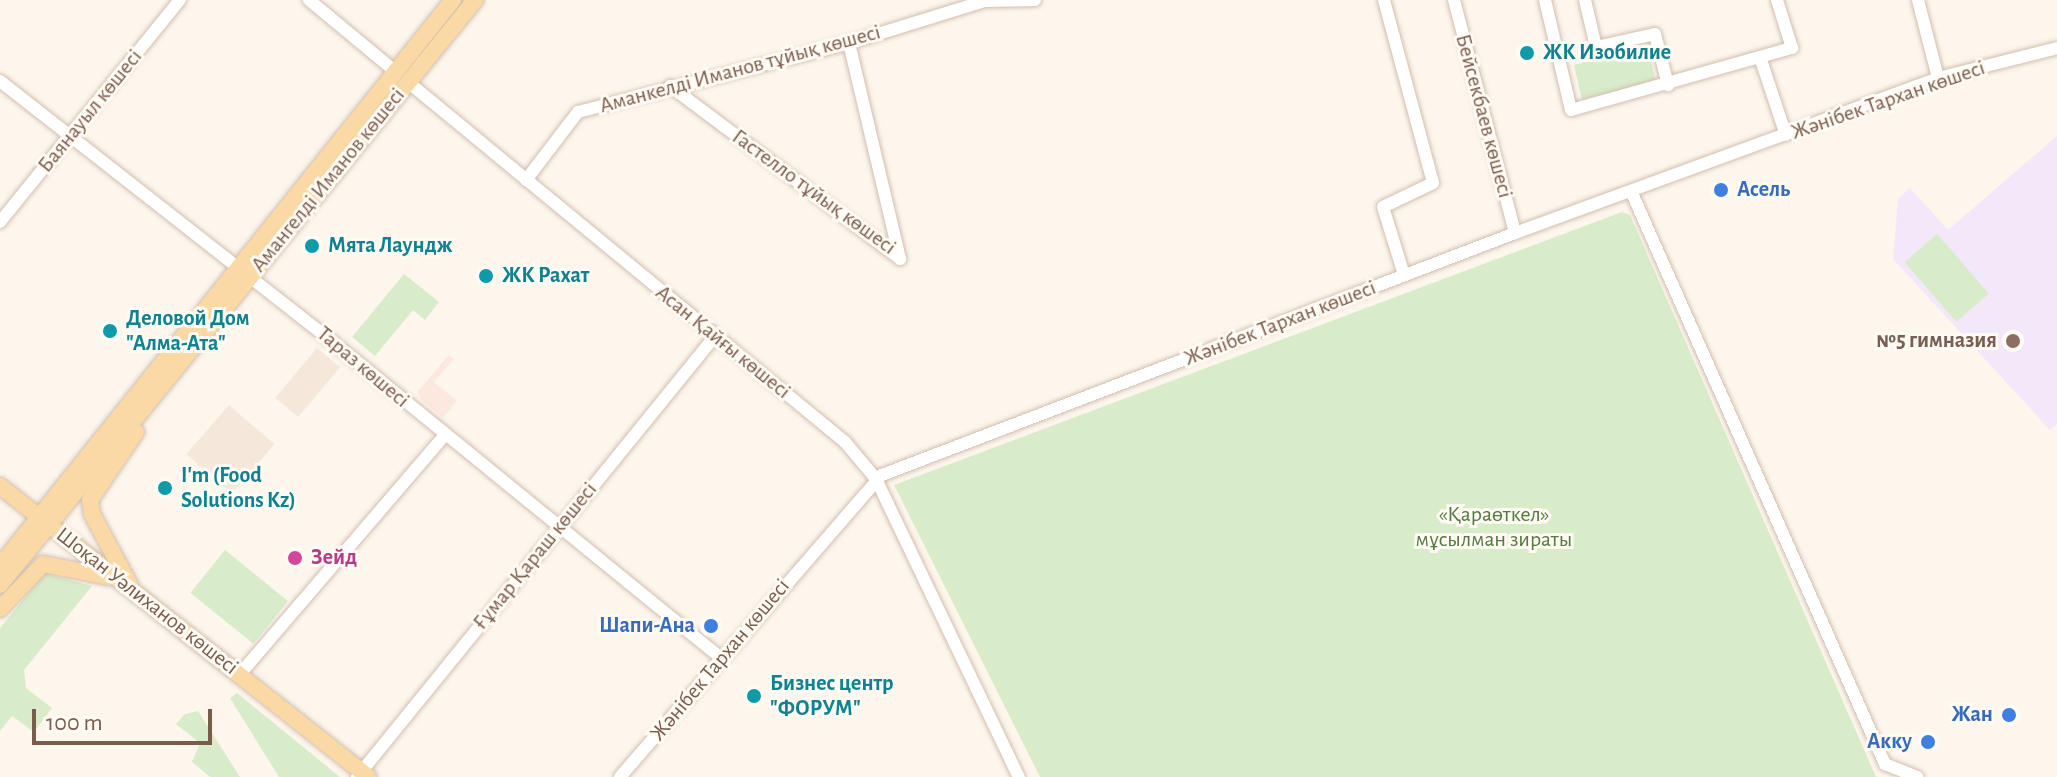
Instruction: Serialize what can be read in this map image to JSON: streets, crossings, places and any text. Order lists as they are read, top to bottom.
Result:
{
  "streets": {
    "main road": ["Амангелді Иманов көшесі", "Шоқан Уәлиханов көшесі"],
    "street": [
      "Аманкелді Иманов тұйық көшесі",
      "Жәнібек Тархан көшесі",
      "Баянауыл көшесі",
      "Бейсекбаев көшесі",
      "Гастелло тұйық көшесі",
      "Асан Қайғы көшесі",
      "Тараз көшесі",
      "Ғұмар Қараш көшесі"
    ]
  },
  "crossings": [
    ["Аманкелді Иманов тұйық көшесі", "Гастелло тұйық көшесі"],
    ["Аманкелді Иманов тұйық көшесі", "Асан Қайғы көшесі"],
    ["Жәнібек Тархан көшесі", "Бейсекбаев көшесі"],
    ["Жәнібек Тархан көшесі", "Асан Қайғы көшесі"],
    ["Жәнібек Тархан көшесі", "Тараз көшесі"],
    ["Баянауыл көшесі", "Тараз көшесі"],
    ["Амангелді Иманов көшесі", "Асан Қайғы көшесі"],
    ["Амангелді Иманов көшесі", "Тараз көшесі"],
    ["Амангелді Иманов көшесі", "Шоқан Уәлиханов көшесі"],
    ["Асан Қайғы көшесі", "Ғұмар Қараш көшесі"],
    ["Тараз көшесі", "Ғұмар Қараш көшесі"],
    ["Ғұмар Қараш көшесі", "Шоқан Уәлиханов көшесі"]
  ],
  "parks": ["«Қараөткел» мұсылман зираты"],
  "places": [
    "ЖК Изобилие",
    "Асель",
    "Мята Лаундж",
    "ЖК Рахат",
    "Деловой Дом \"Алма-Ата\"",
    "№5 гимназия",
    "I'm (Food Solutions Kz)",
    "Зейд",
    "Шапи-Ана",
    "Бизнес центр \"ФОРУМ\"",
    "Жан",
    "Акку"
  ],
  "scale_bar": "100 m"
}
